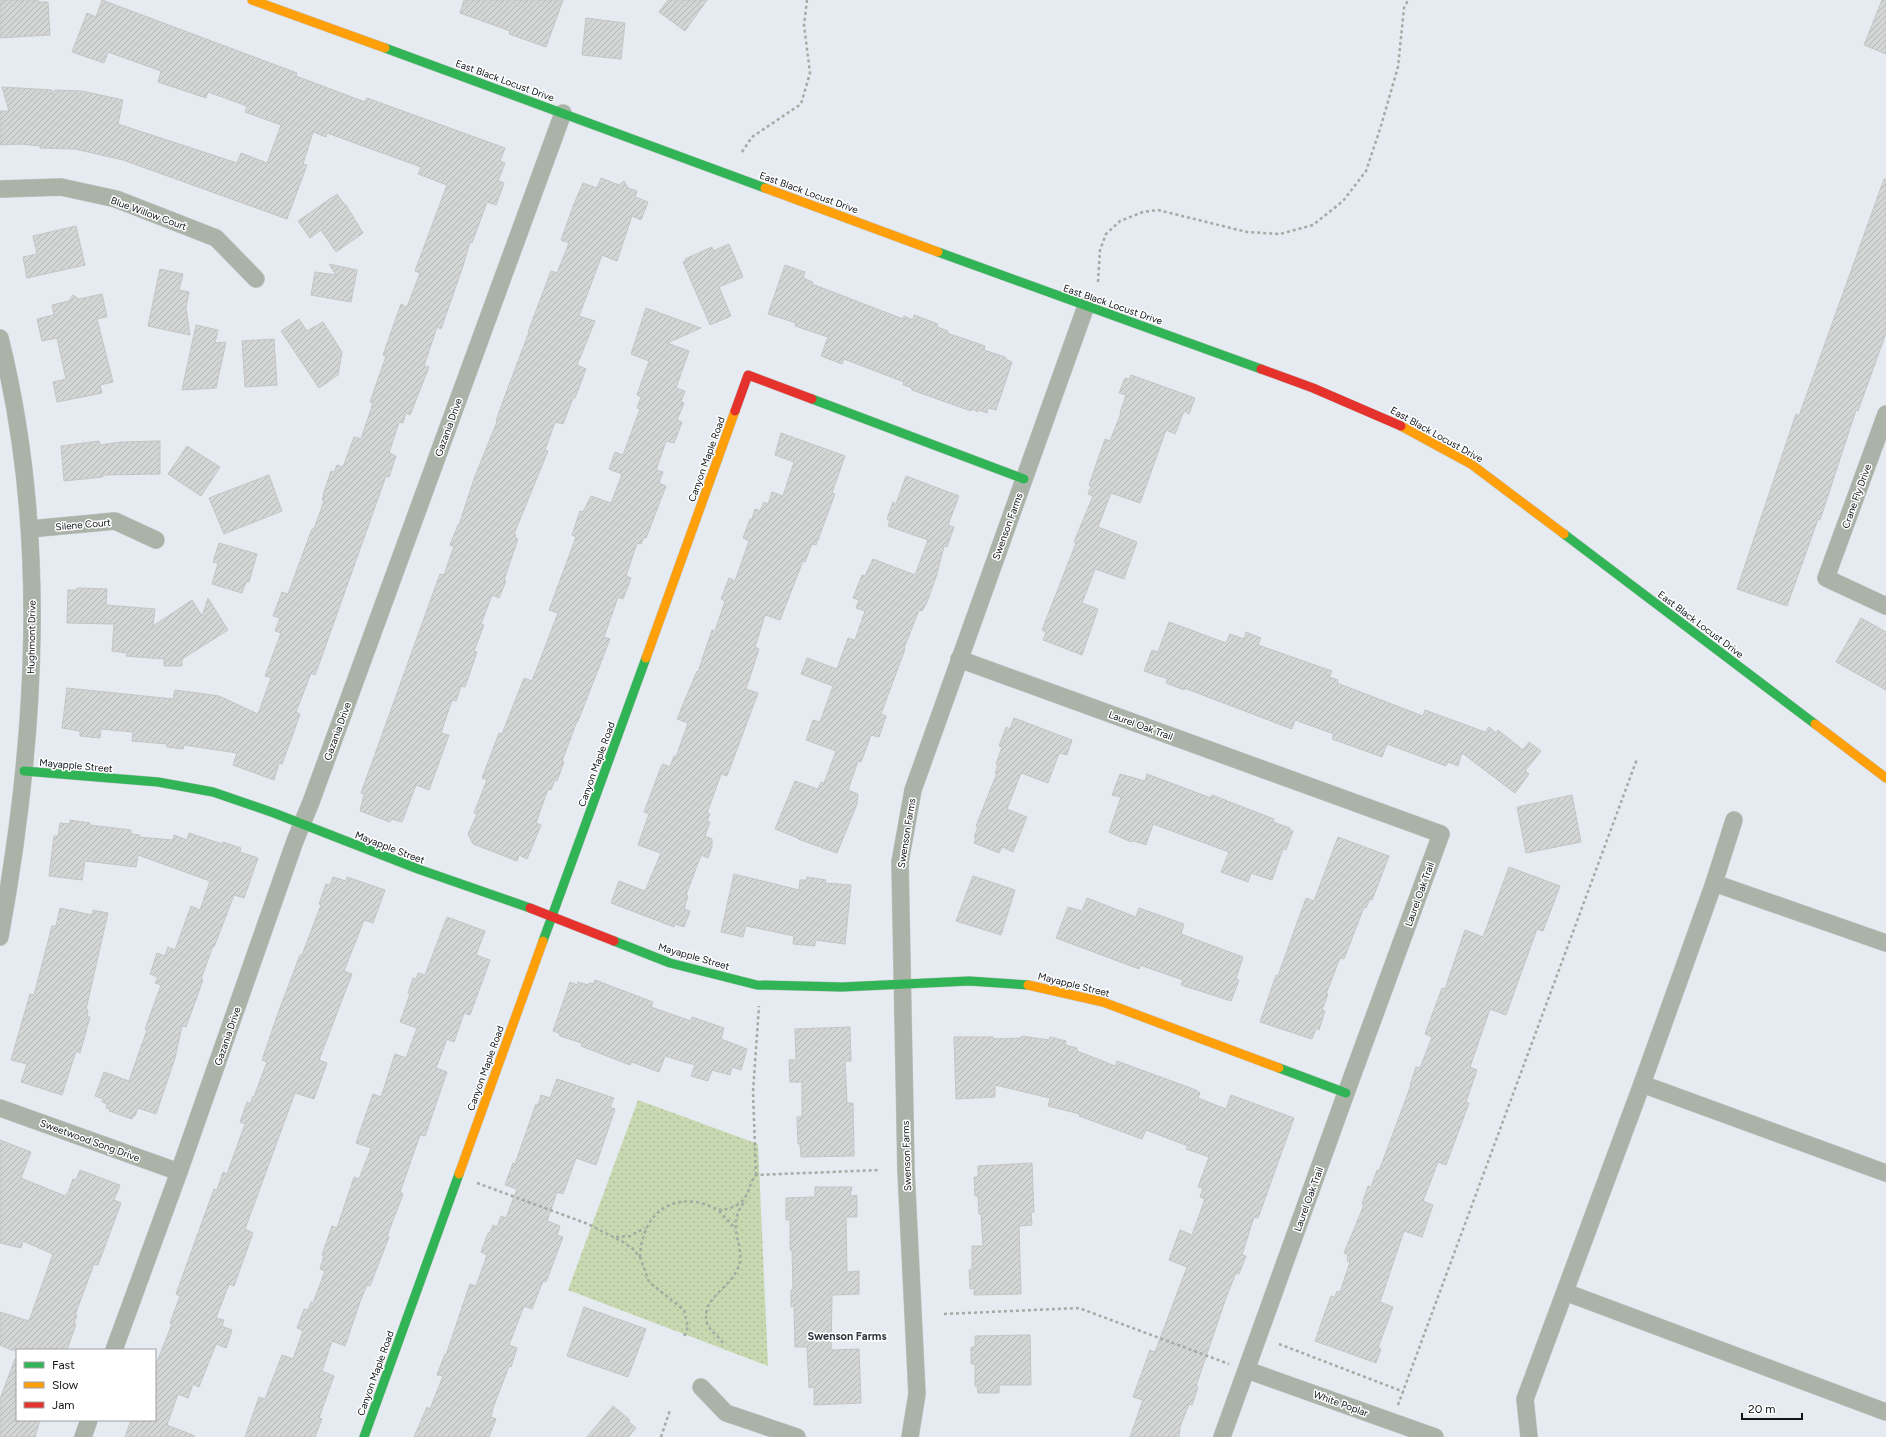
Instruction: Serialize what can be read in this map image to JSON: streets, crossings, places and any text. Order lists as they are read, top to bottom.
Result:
{
  "streets": {
    "street": [
      "East Black Locust Drive",
      "Blue Willow Court",
      "Gazania Drive",
      "Canyon Maple Road",
      "Crane Fly Drive",
      "Silene Court",
      "Swenson Farms",
      "Hughmont Drive",
      "Laurel Oak Trail",
      "Mayapple Street",
      "Sweetwood Song Drive",
      "White Poplar"
    ]
  },
  "crossings": [
    ["East Black Locust Drive", "Gazania Drive"],
    ["East Black Locust Drive", "Swenson Farms"],
    ["Gazania Drive", "Mayapple Street"],
    ["Gazania Drive", "Sweetwood Song Drive"],
    ["Canyon Maple Road", "Swenson Farms"],
    ["Canyon Maple Road", "Mayapple Street"],
    ["Silene Court", "Hughmont Drive"],
    ["Swenson Farms", "Laurel Oak Trail"],
    ["Swenson Farms", "Mayapple Street"],
    ["Hughmont Drive", "Mayapple Street"],
    ["Laurel Oak Trail", "Mayapple Street"],
    ["Laurel Oak Trail", "White Poplar"]
  ],
  "districts": ["Swenson Farms"],
  "legend": ["Fast", "Slow", "Jam"],
  "scale_bar": "20 m"
}
